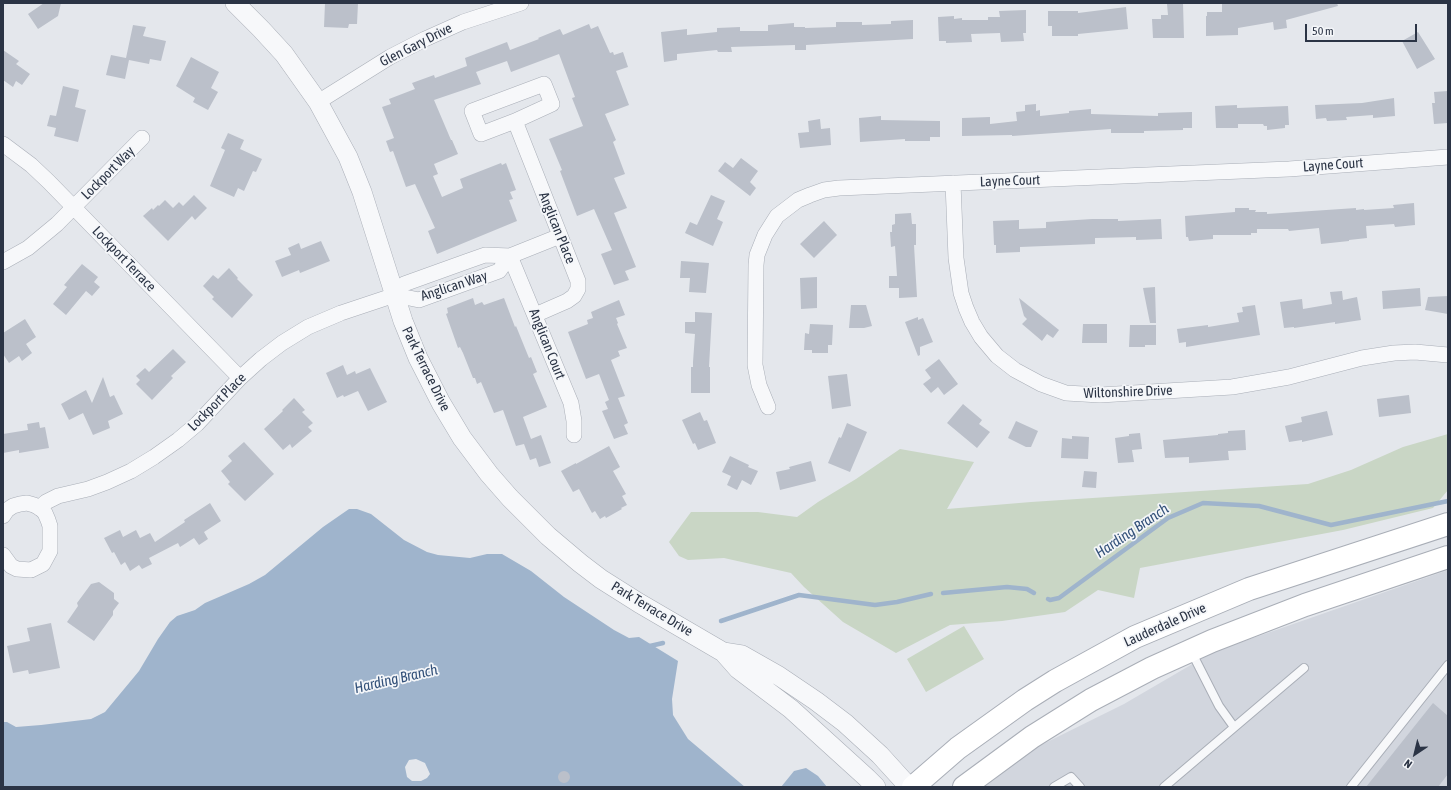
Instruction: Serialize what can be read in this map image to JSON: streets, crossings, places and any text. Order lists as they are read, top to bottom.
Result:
{
  "streets": {
    "main road": ["Lauderdale Drive"],
    "street": [
      "Glen Gary Drive",
      "Layne Court",
      "Lockport Way",
      "Anglican Place",
      "Lockport Terrace",
      "Anglican Way",
      "Anglican Court",
      "Park Terrace Drive",
      "Wiltonshire Drive",
      "Lockport Place"
    ]
  },
  "crossings": [
    ["Glen Gary Drive", "Park Terrace Drive"],
    ["Layne Court", "Wiltonshire Drive"],
    ["Lockport Way", "Lockport Terrace"],
    ["Anglican Place", "Anglican Way"],
    ["Anglican Place", "Anglican Court"],
    ["Lockport Terrace", "Lockport Place"],
    ["Anglican Way", "Anglican Court"],
    ["Anglican Way", "Park Terrace Drive"],
    ["Anglican Way", "Lockport Place"],
    ["Park Terrace Drive", "Lockport Place"]
  ],
  "water": ["Harding Branch"],
  "scale_bar": "50 m",
  "north": "bottom left"
}
